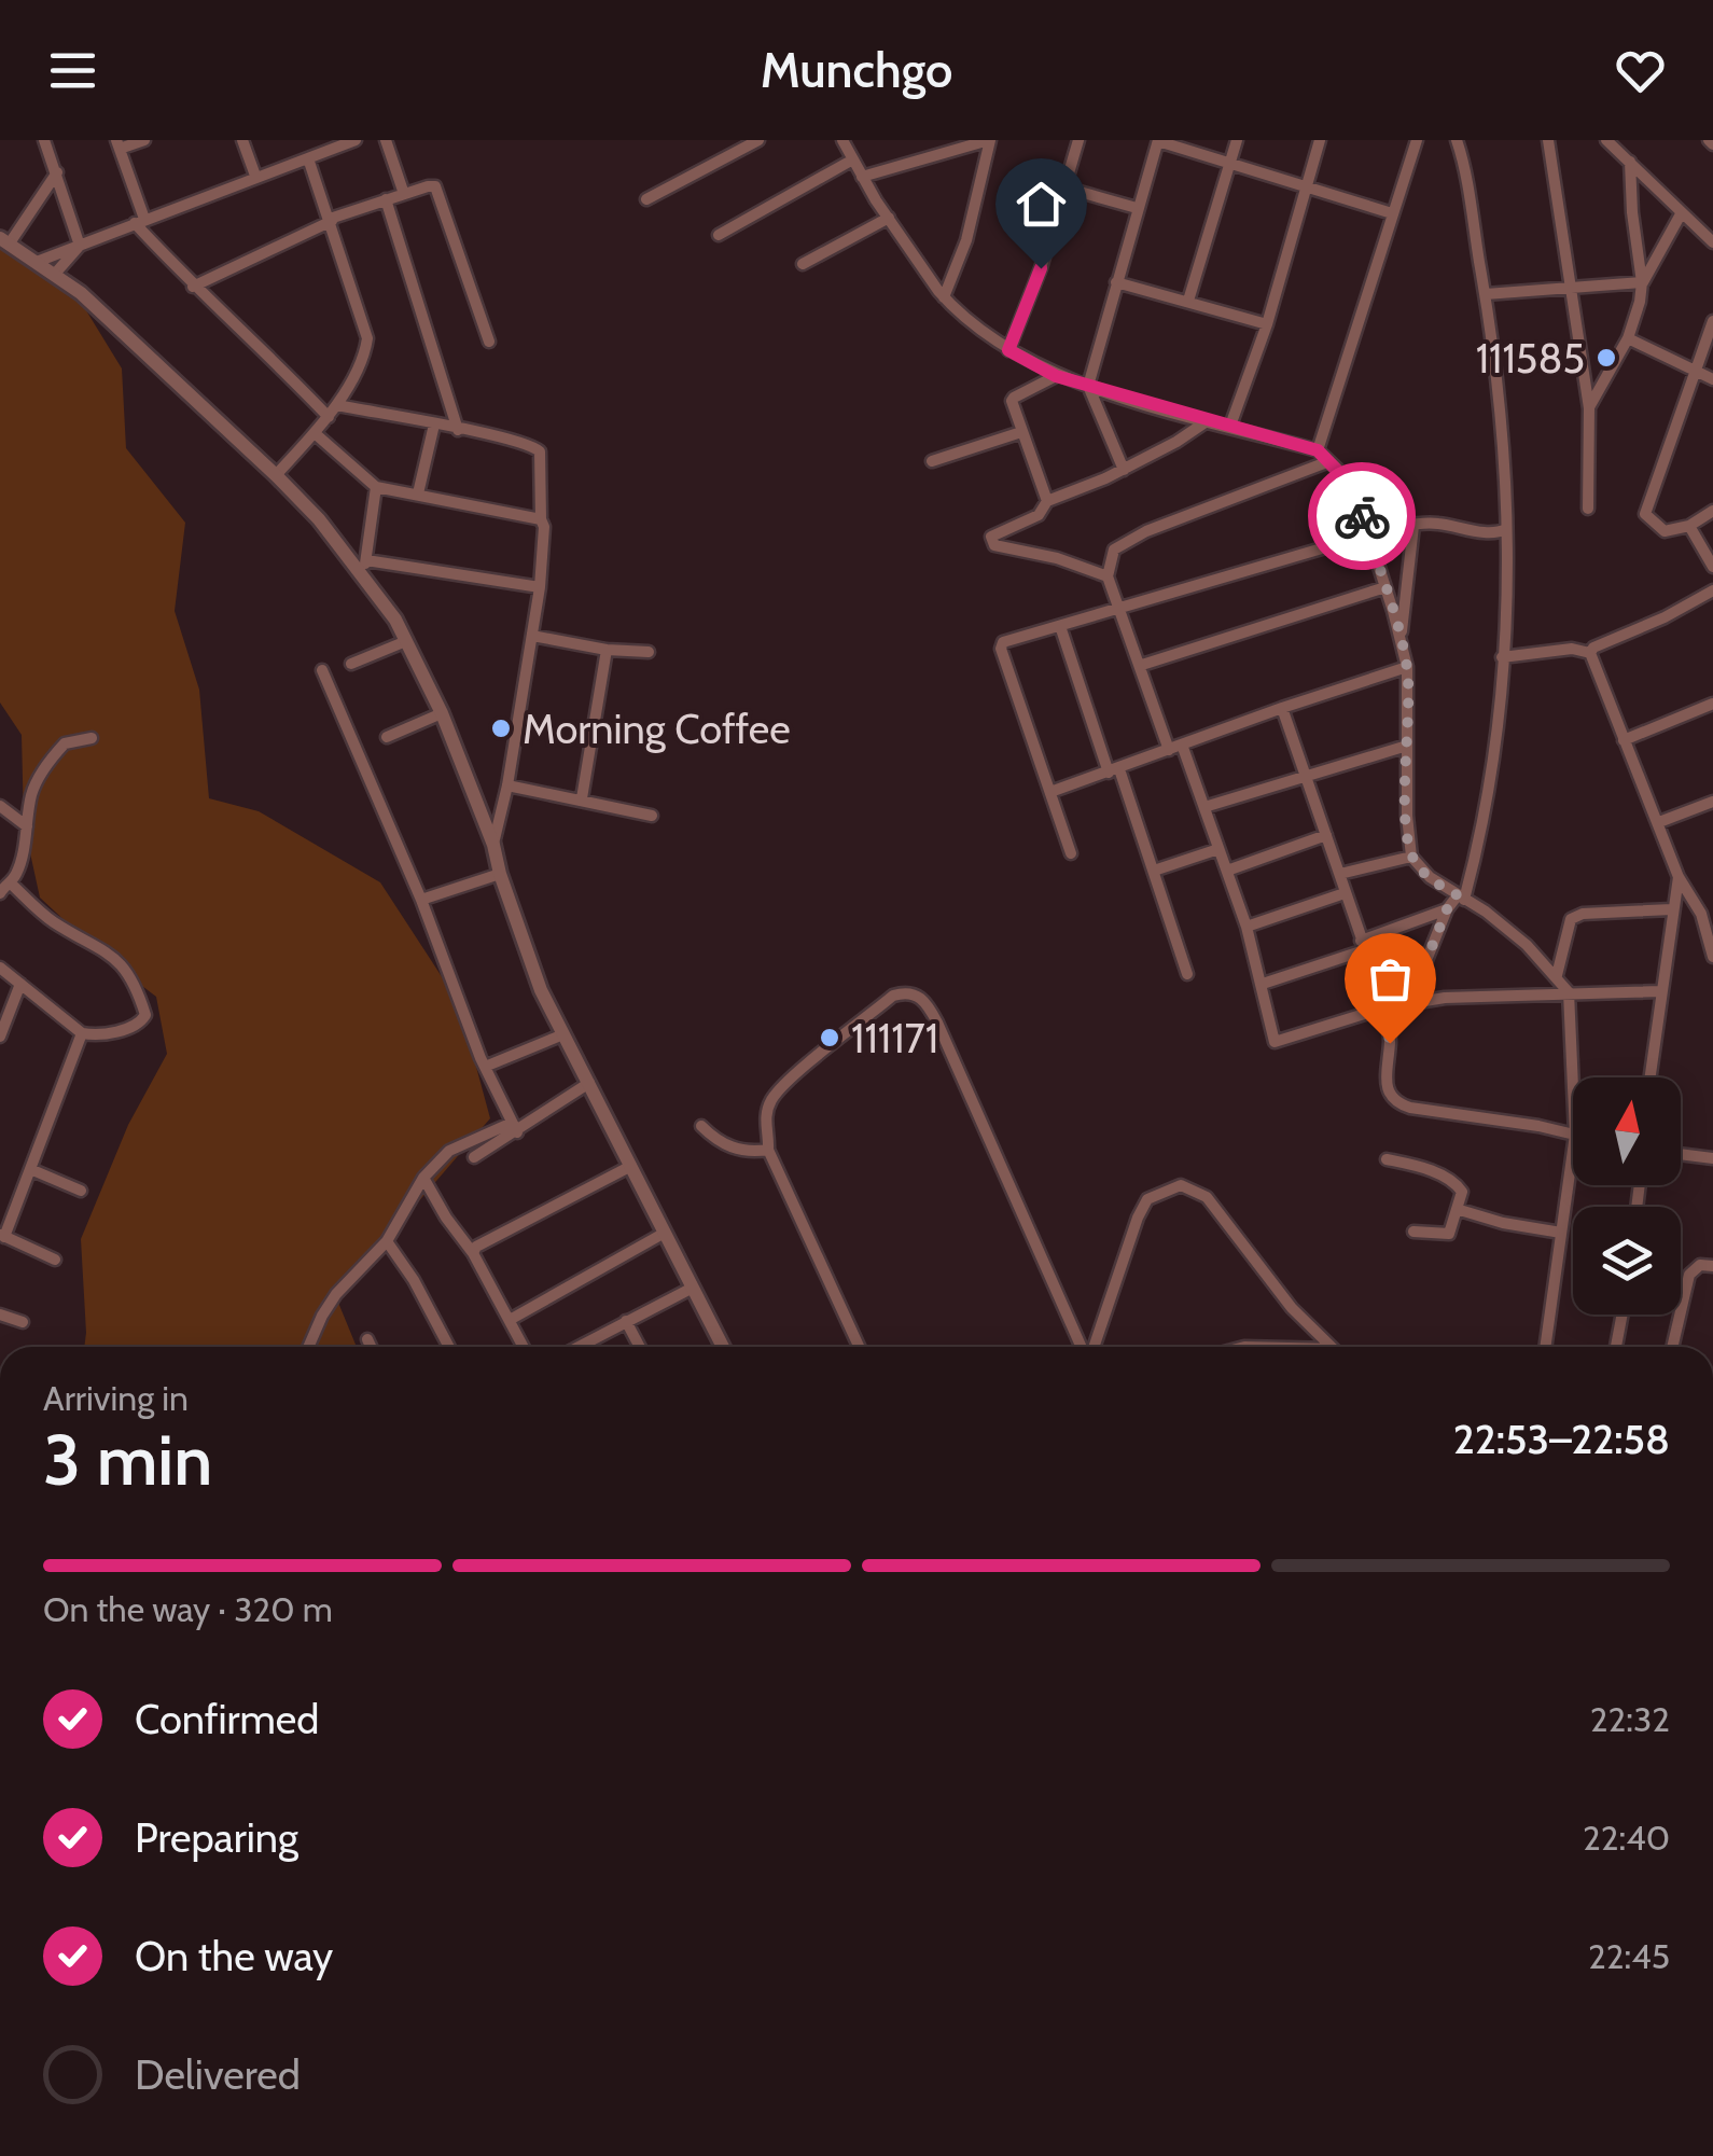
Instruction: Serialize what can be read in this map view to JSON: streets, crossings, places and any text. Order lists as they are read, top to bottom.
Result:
{
  "places": ["111585", "Morning Coffee", "111171"],
  "north": "top",
  "page": {
    "header": "Munchgo",
    "heading": ["3 min", "Arriving in", "22:53–22:58"],
    "bar": "On the way · 320 m",
    "list": [
      ["Confirmed", "22:32"],
      ["Preparing", "22:40"],
      ["On the way", "22:45"],
      "Delivered"
    ]
  }
}
